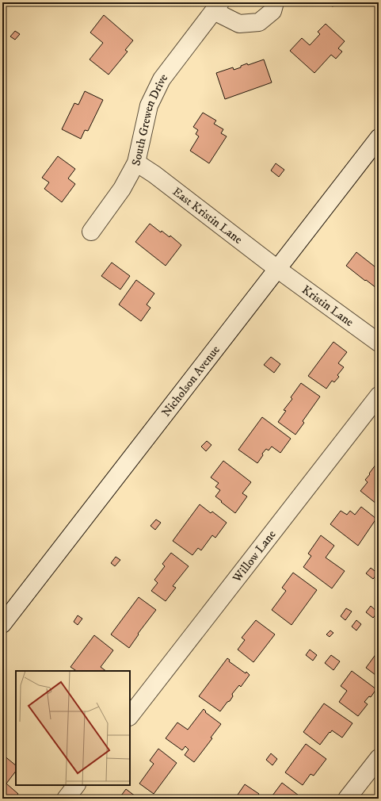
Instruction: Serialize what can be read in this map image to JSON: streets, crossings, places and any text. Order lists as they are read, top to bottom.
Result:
{
  "streets": {
    "street": [
      "South Grewen Drive",
      "East Kristin Lane",
      "Kristin Lane",
      "Nicholson Avenue",
      "Willow Lane"
    ]
  },
  "crossings": [
    ["South Grewen Drive", "East Kristin Lane"],
    ["East Kristin Lane", "Kristin Lane"],
    ["East Kristin Lane", "Nicholson Avenue"],
    ["Kristin Lane", "Nicholson Avenue"]
  ]
}
